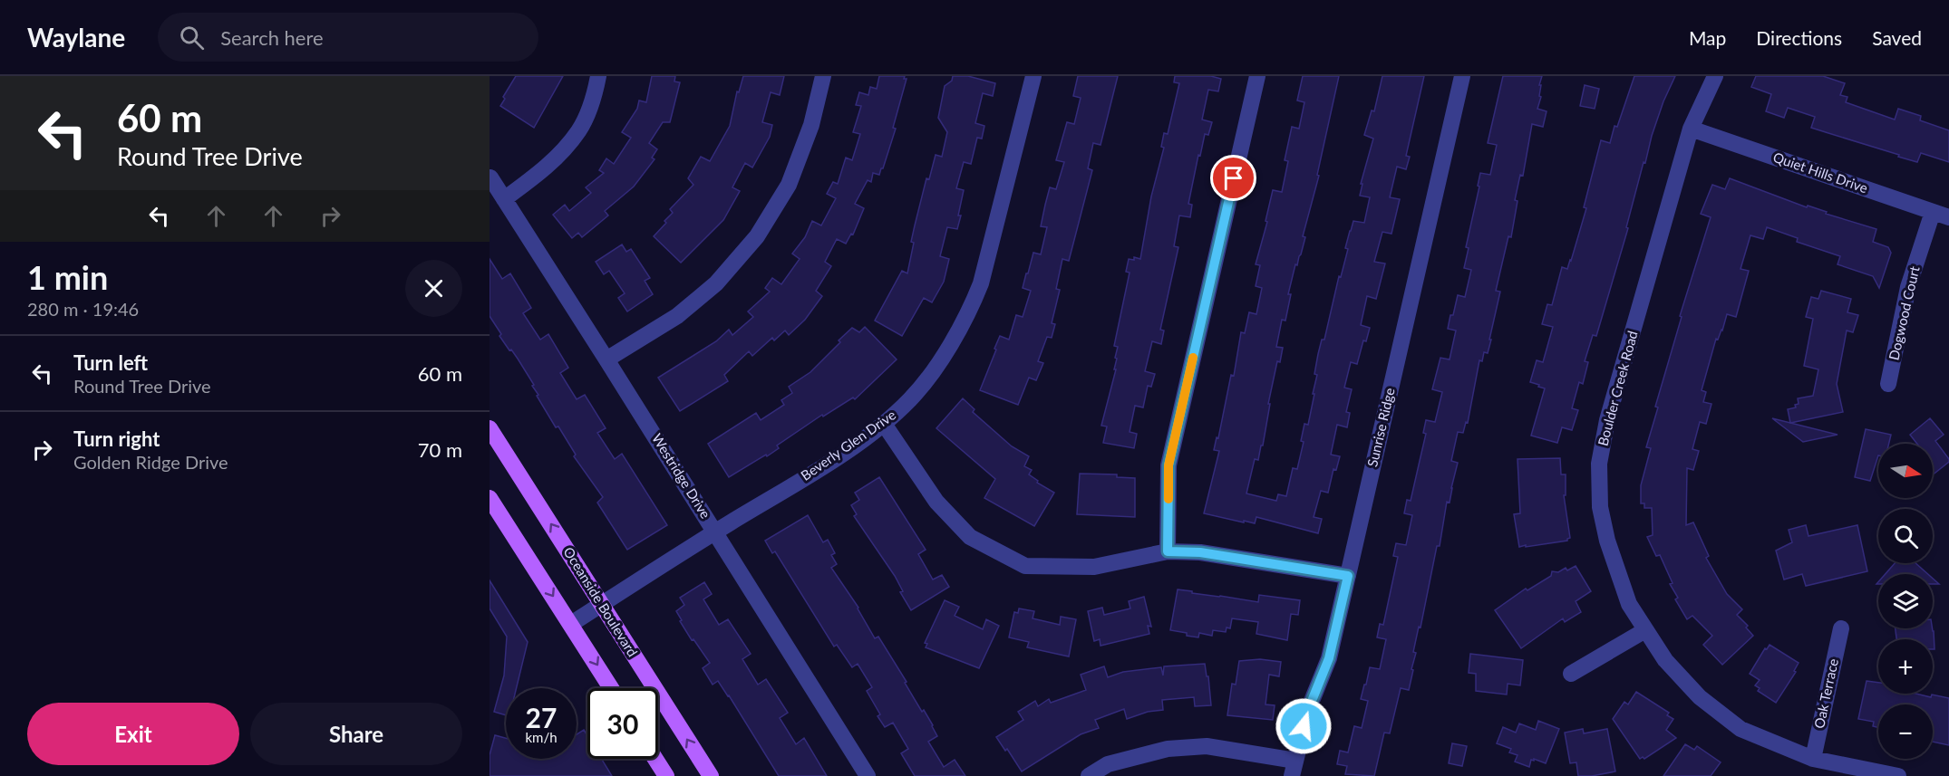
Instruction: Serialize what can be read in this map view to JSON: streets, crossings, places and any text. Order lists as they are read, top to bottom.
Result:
{
  "streets": {
    "main road": ["Oceanside Boulevard"],
    "street": [
      "Quiet Hills Drive",
      "Dogwood Court",
      "Boulder Creek Road",
      "Sunrise Ridge",
      "Beverly Glen Drive",
      "Westridge Drive",
      "Oak Terrace"
    ]
  },
  "crossings": [
    ["Quiet Hills Drive", "Dogwood Court"],
    ["Quiet Hills Drive", "Boulder Creek Road"],
    ["Boulder Creek Road", "Oak Terrace"],
    ["Beverly Glen Drive", "Westridge Drive"],
    ["Beverly Glen Drive", "Oceanside Boulevard"]
  ],
  "north": "right",
  "page": {
    "header": "Waylane",
    "search": "Search here",
    "nav": ["Map", "Directions", "Saved"],
    "turn": ["60 m", "Round Tree Drive"],
    "heading": ["1 min", "280 m · 19:46"],
    "list": [
      {
        "name": "Turn left",
        "note": "Round Tree Drive",
        "value": "60 m"
      },
      {
        "name": "Turn right",
        "note": "Golden Ridge Drive",
        "value": "70 m"
      }
    ],
    "map_buttons": ["+", "−"],
    "speed": "27 km/h",
    "limit": "30",
    "buttons": ["Exit", "Share"]
  }
}
